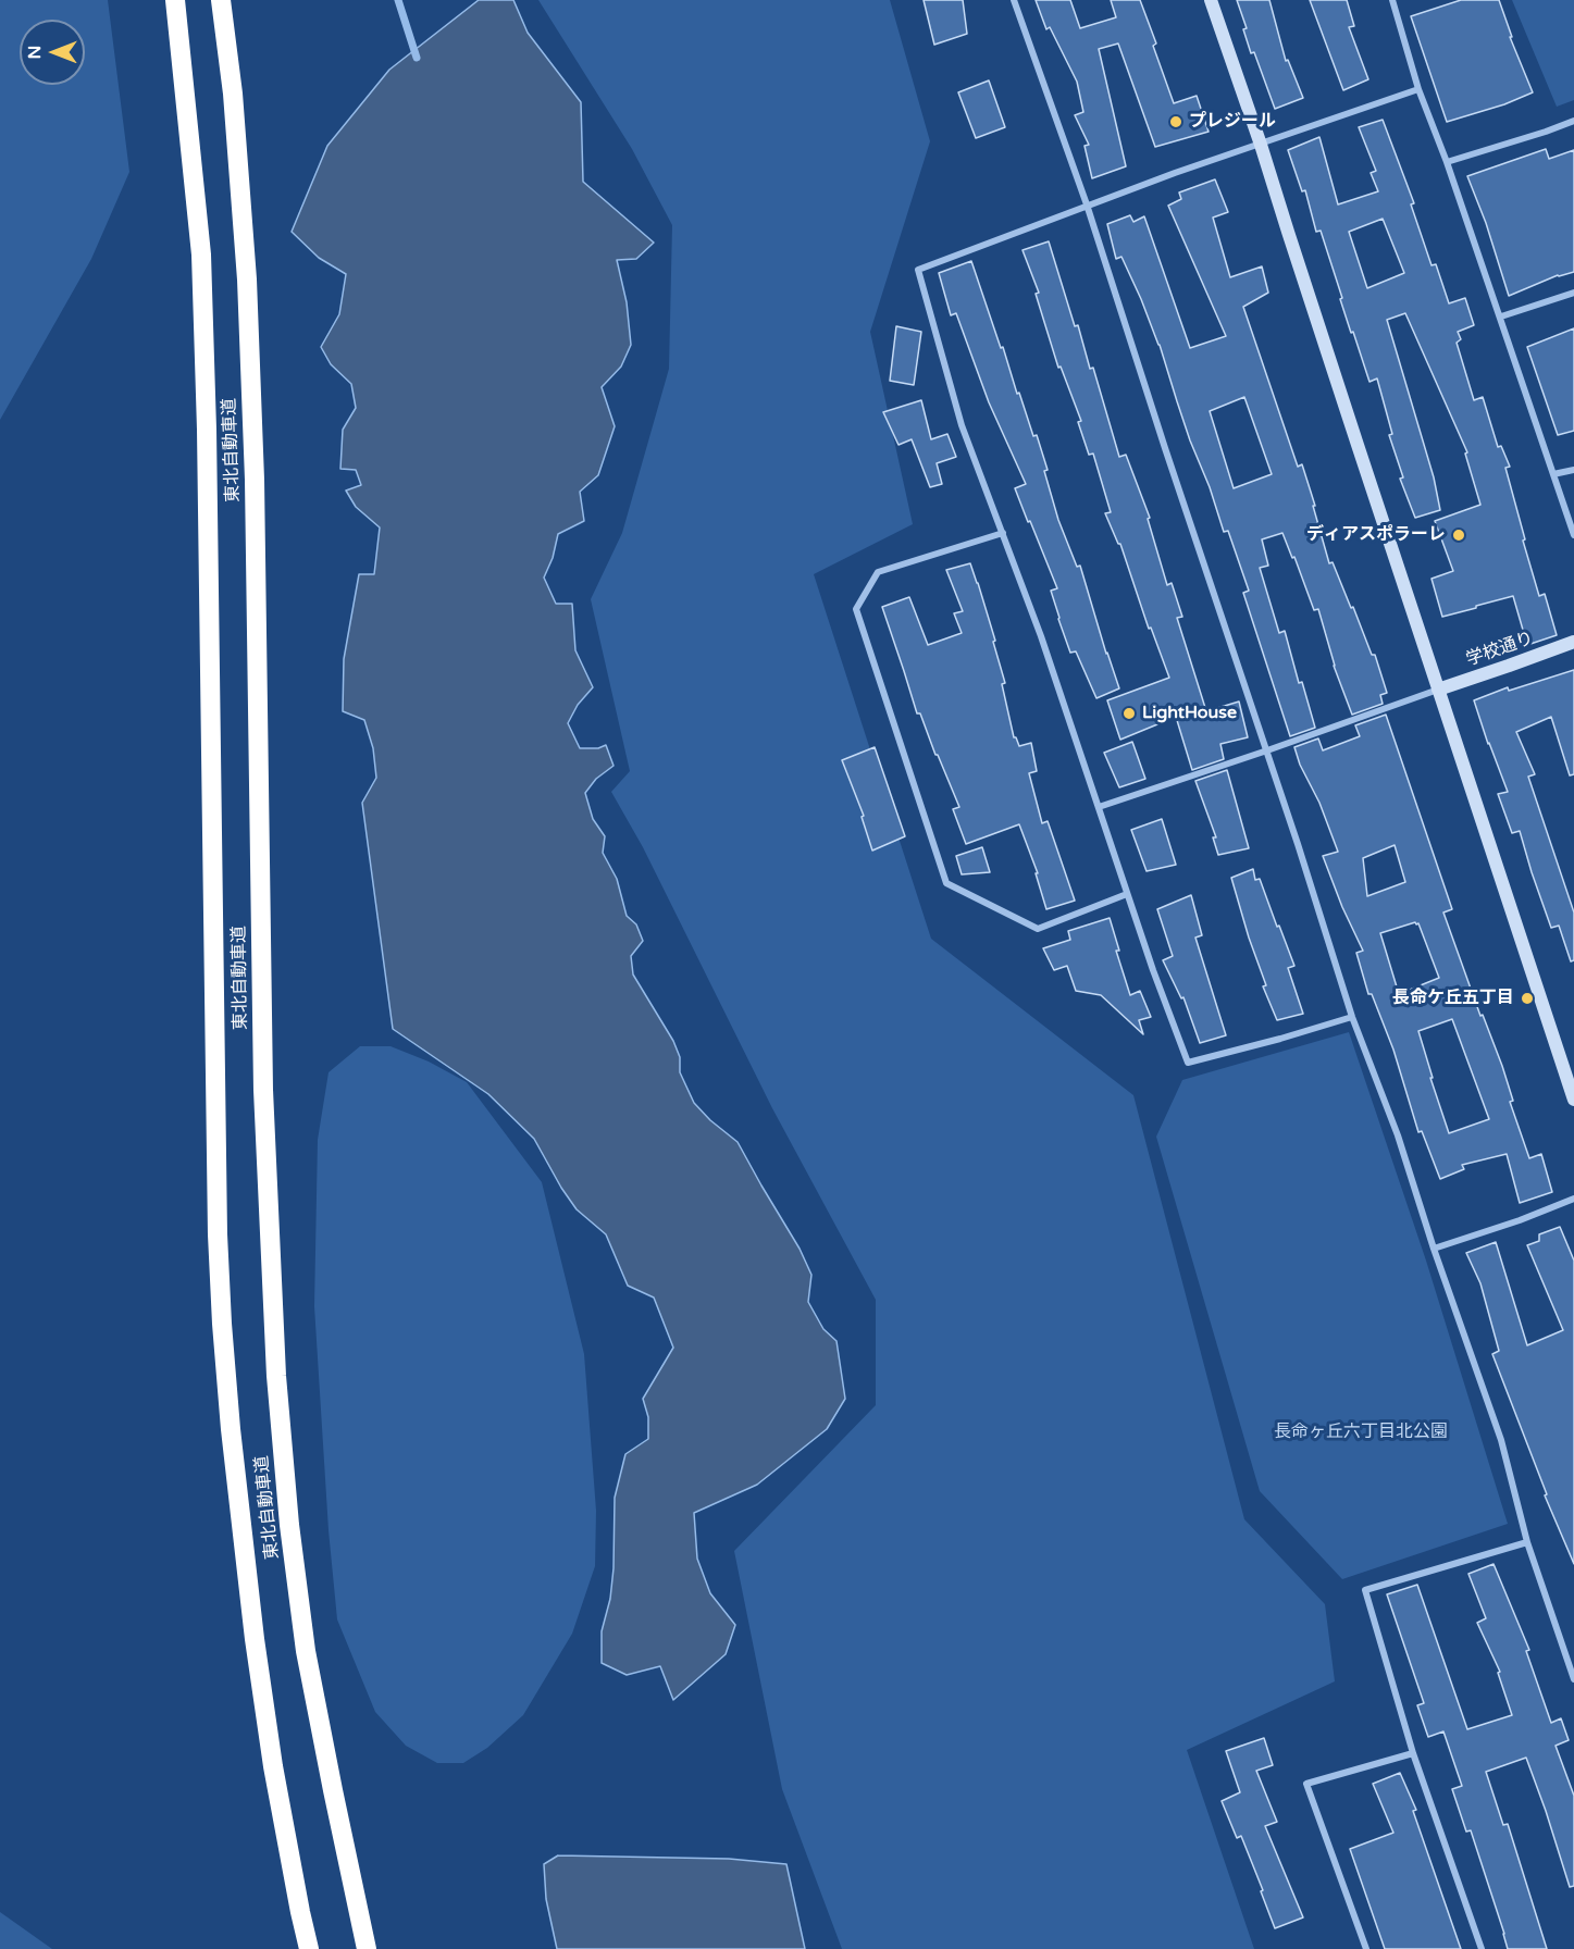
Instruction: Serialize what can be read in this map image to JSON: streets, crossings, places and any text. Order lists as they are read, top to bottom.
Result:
{
  "streets": {
    "highway": ["東北自動車道"],
    "street": ["学校通り"]
  },
  "parks": ["長命ヶ丘六丁目北公園"],
  "places": [
    "プレジール",
    "ディアスポラーレ",
    "LightHouse",
    "長命ケ丘五丁目"
  ],
  "north": "left"
}
